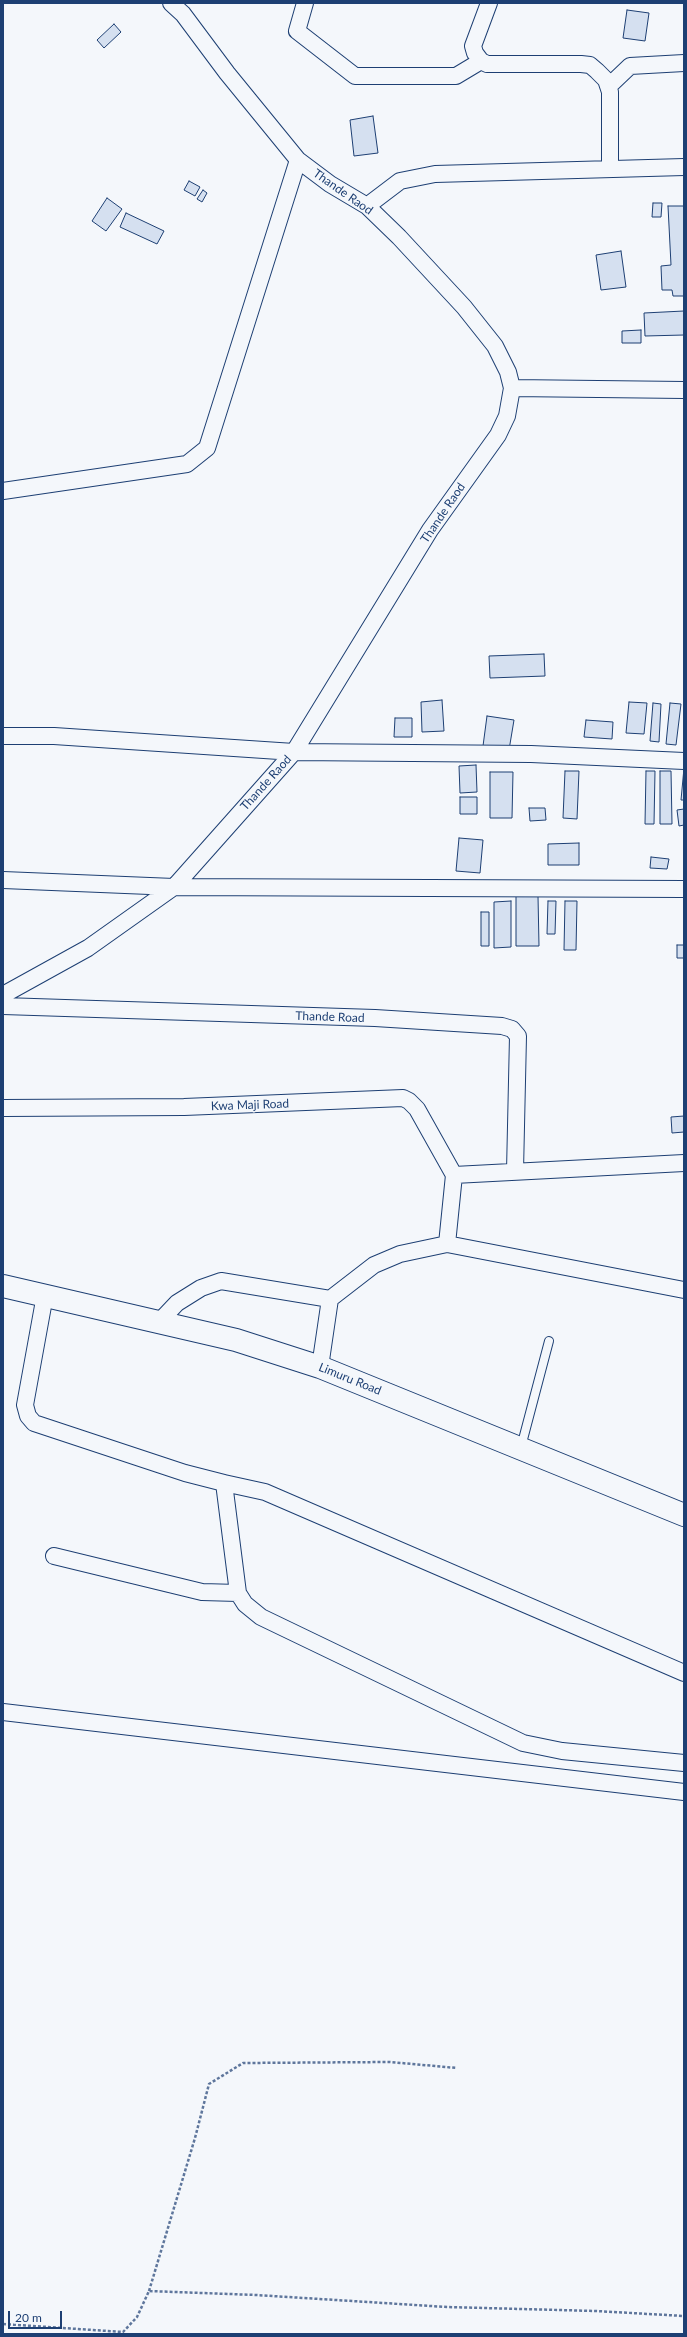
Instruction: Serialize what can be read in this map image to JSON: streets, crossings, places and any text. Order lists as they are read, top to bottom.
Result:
{
  "streets": {
    "highway": ["Limuru Road"],
    "street": ["Thande Raod", "Thande Road", "Kwa Maji Road"]
  },
  "scale_bar": "20 m"
}
